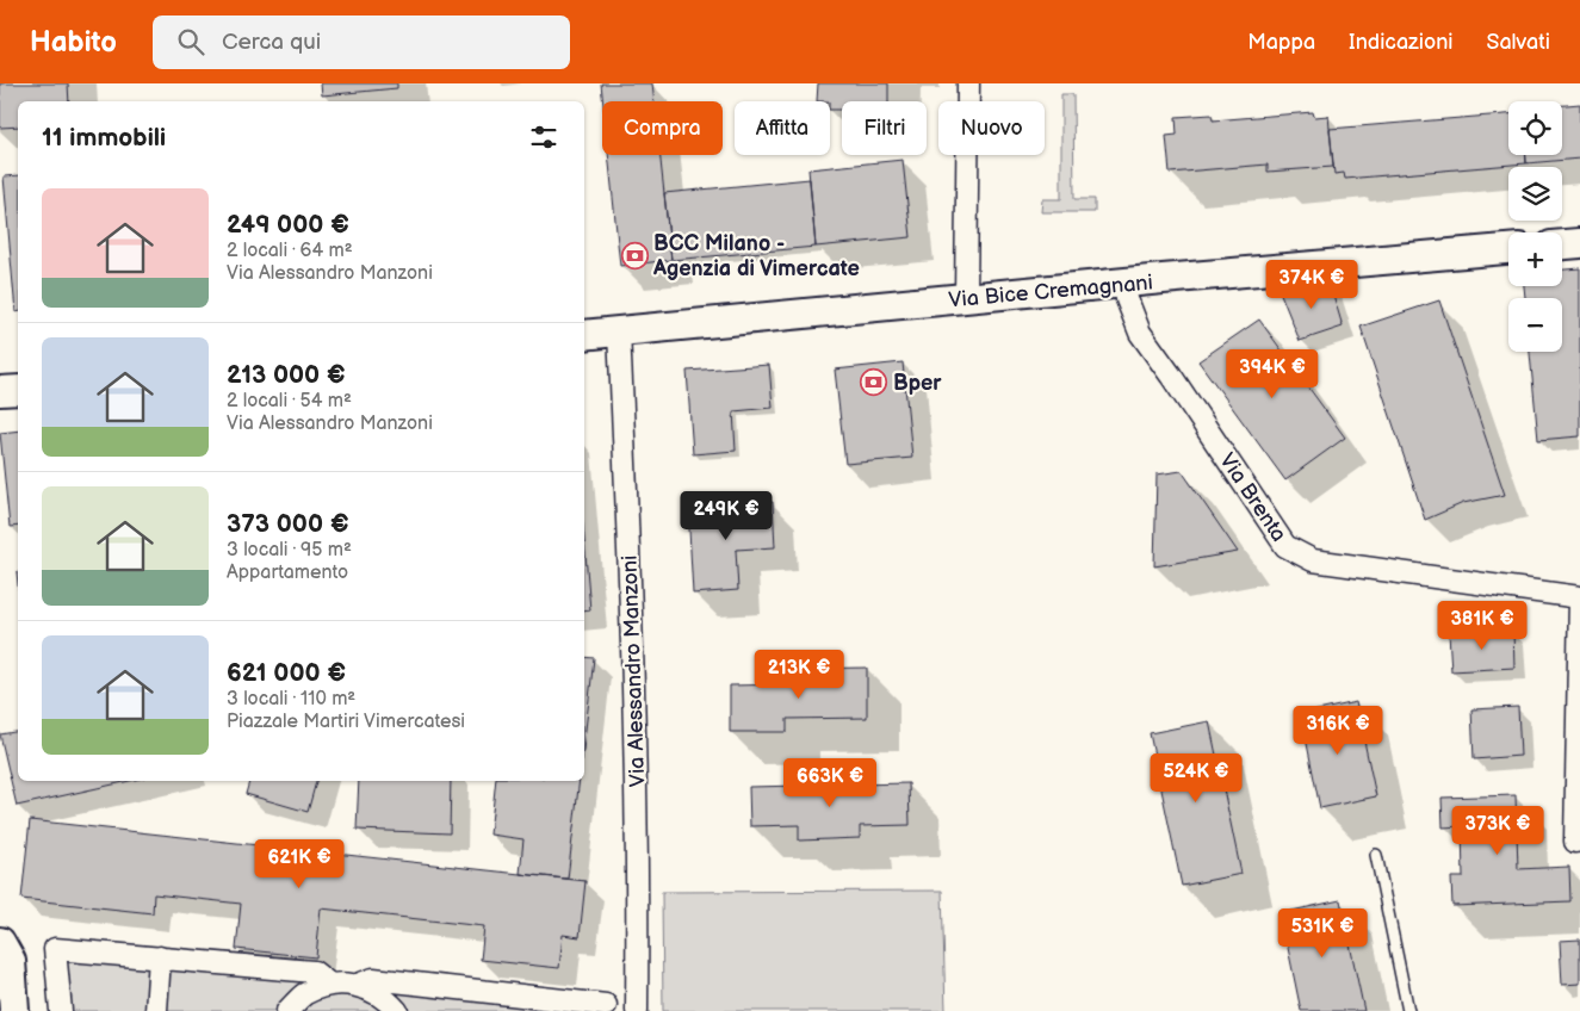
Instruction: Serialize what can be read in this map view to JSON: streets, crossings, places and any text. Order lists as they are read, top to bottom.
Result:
{
  "streets": {
    "street": ["Via Bice Cremagnani", "Via Brenta", "Via Alessandro Manzoni"]
  },
  "crossings": [
    ["Via Bice Cremagnani", "Via Brenta"],
    ["Via Bice Cremagnani", "Via Alessandro Manzoni"]
  ],
  "places": {
    "bank": ["BCC Milano - Agenzia di Vimercate", "Bper"]
  },
  "page": {
    "header": "Habito",
    "search": "Cerca qui",
    "nav": ["Mappa", "Indicazioni", "Salvati"],
    "map_buttons": ["+", "−"],
    "chip": [
      "Compra",
      "Affitta",
      "Filtri",
      "Nuovo"
    ],
    "heading": "11 immobili",
    "list": [
      {
        "name": "249 000 €",
        "note": "2 locali · 64 m² · Via Alessandro Manzoni"
      },
      {
        "name": "213 000 €",
        "note": "2 locali · 54 m² · Via Alessandro Manzoni"
      },
      {
        "name": "373 000 €",
        "note": "3 locali · 95 m² · Appartamento"
      },
      {
        "name": "621 000 €",
        "note": "3 locali · 110 m² · Piazzale Martiri Vimercatesi"
      }
    ],
    "price": [
      "374K €",
      "394K €",
      "249K €",
      "381K €",
      "213K €",
      "316K €",
      "524K €",
      "663K €",
      "373K €",
      "621K €",
      "531K €"
    ]
  }
}
